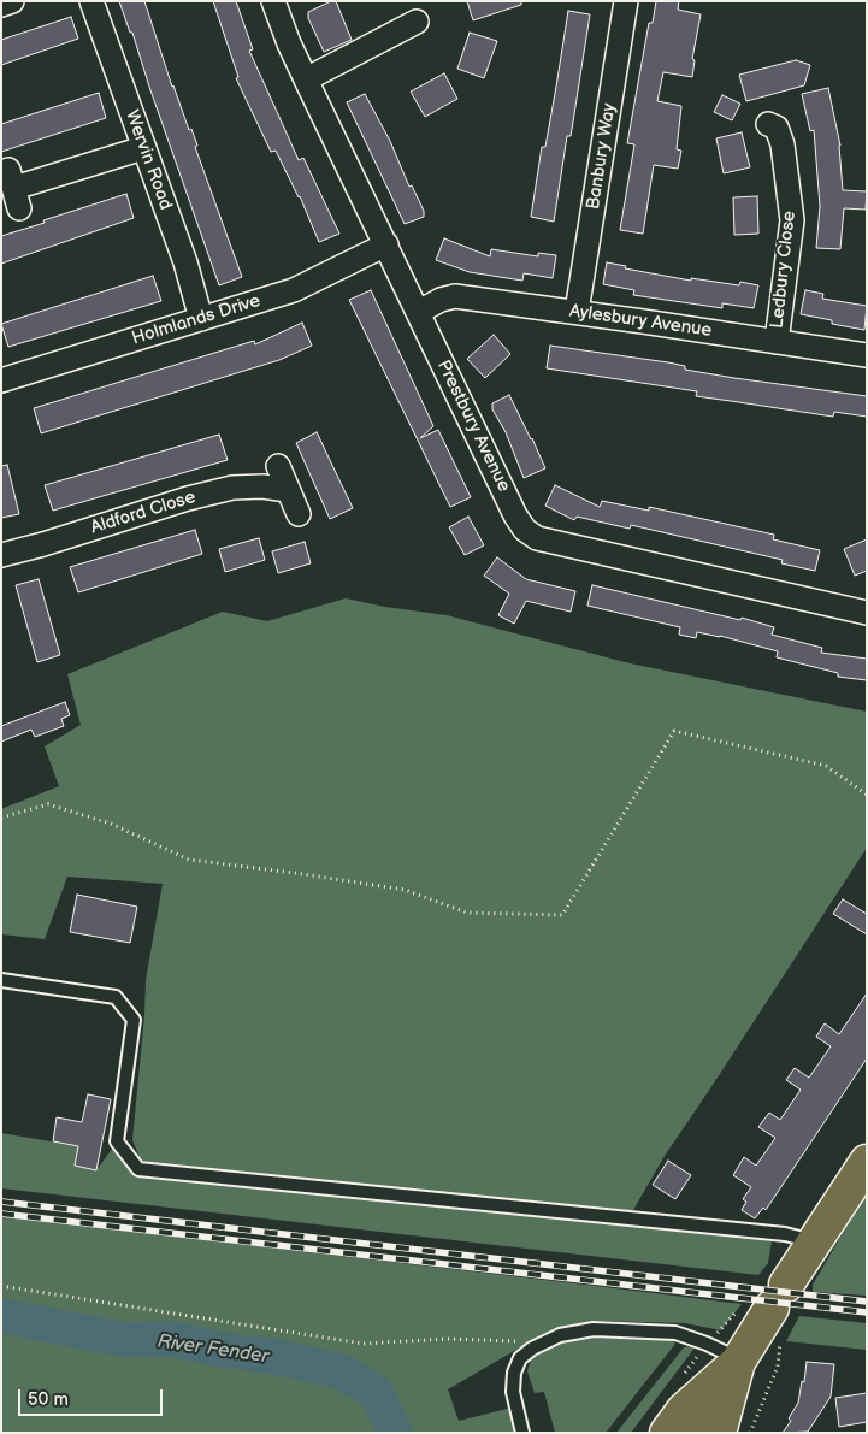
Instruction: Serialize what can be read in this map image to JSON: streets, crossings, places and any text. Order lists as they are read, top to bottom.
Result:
{
  "streets": {
    "street": [
      "Banbury Way",
      "Wervin Road",
      "Ledbury Close",
      "Holmlands Drive",
      "Aylesbury Avenue",
      "Prestbury Avenue",
      "Aldford Close"
    ]
  },
  "crossings": [
    ["Banbury Way", "Aylesbury Avenue"],
    ["Wervin Road", "Holmlands Drive"],
    ["Ledbury Close", "Aylesbury Avenue"],
    ["Holmlands Drive", "Prestbury Avenue"],
    ["Aylesbury Avenue", "Prestbury Avenue"]
  ],
  "water": ["River Fender"],
  "scale_bar": "50 m"
}
